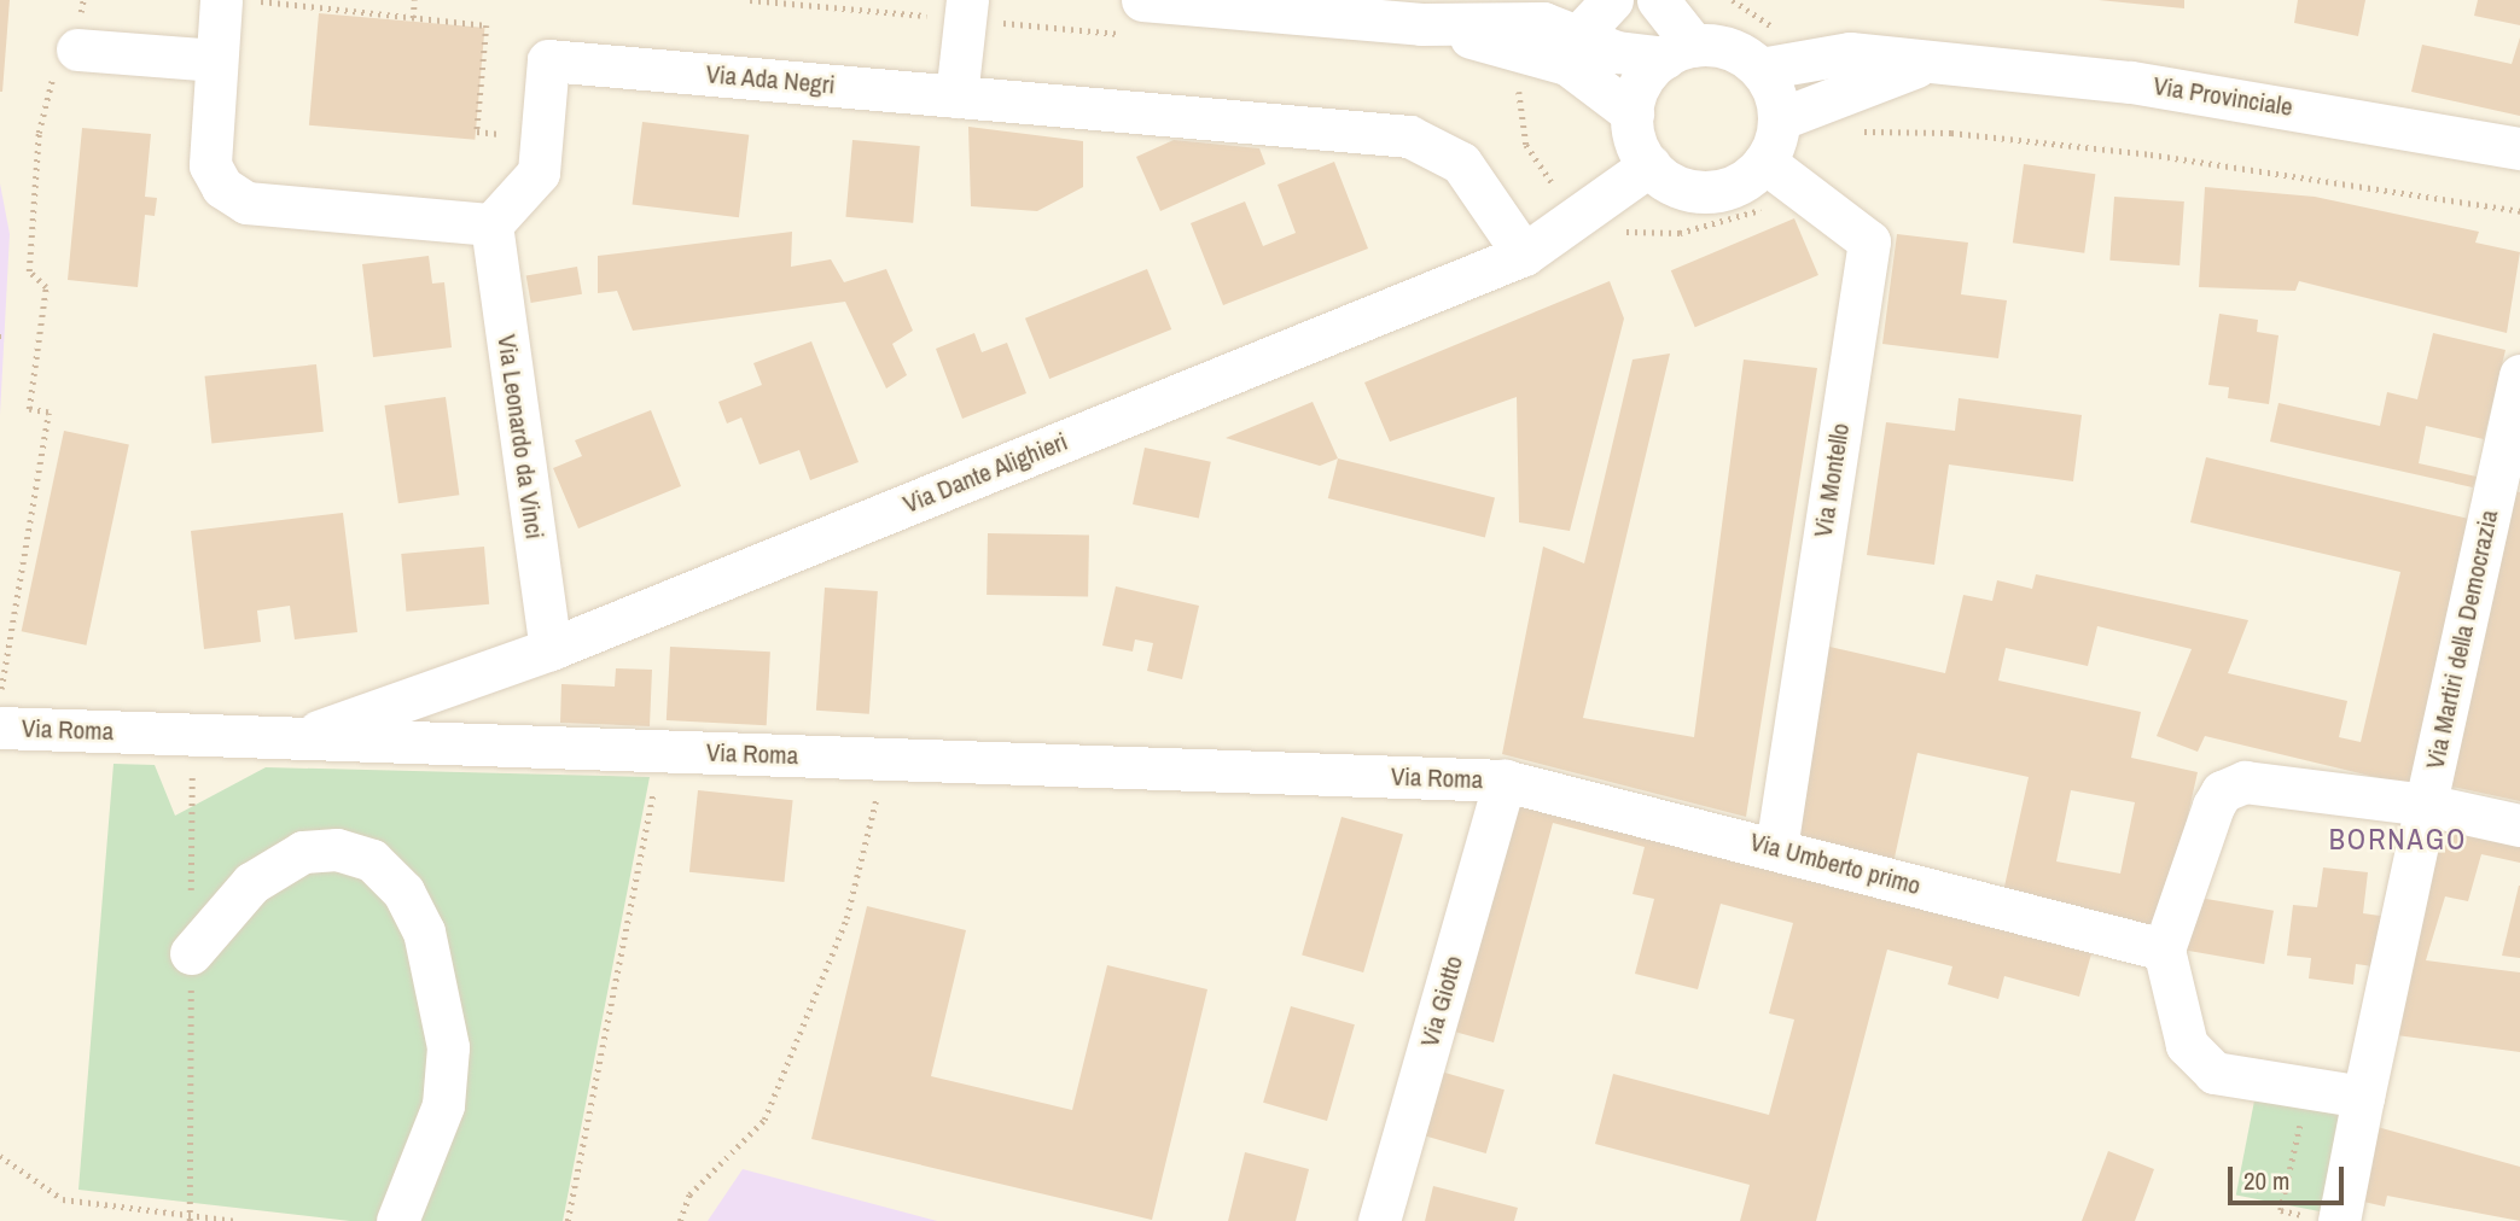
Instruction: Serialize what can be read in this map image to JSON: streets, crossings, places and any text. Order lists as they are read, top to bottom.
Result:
{
  "streets": {
    "street": [
      "Via Ada Negri",
      "Via Provinciale",
      "Via Leonardo da Vinci",
      "Via Dante Alighieri",
      "Via Montello",
      "Via Martiri della Democrazia",
      "Via Roma",
      "Via Umberto primo",
      "Via Giotto"
    ]
  },
  "crossings": [
    ["Via Ada Negri", "Via Leonardo da Vinci"],
    ["Via Ada Negri", "Via Dante Alighieri"],
    ["Via Provinciale", "Via Dante Alighieri"],
    ["Via Provinciale", "Via Montello"],
    ["Via Leonardo da Vinci", "Via Dante Alighieri"],
    ["Via Dante Alighieri", "Via Montello"],
    ["Via Dante Alighieri", "Via Roma"],
    ["Via Montello", "Via Umberto primo"],
    ["Via Roma", "Via Umberto primo"],
    ["Via Roma", "Via Giotto"],
    ["Via Umberto primo", "Via Giotto"]
  ],
  "districts": ["BORNAGO"],
  "scale_bar": "20 m"
}
